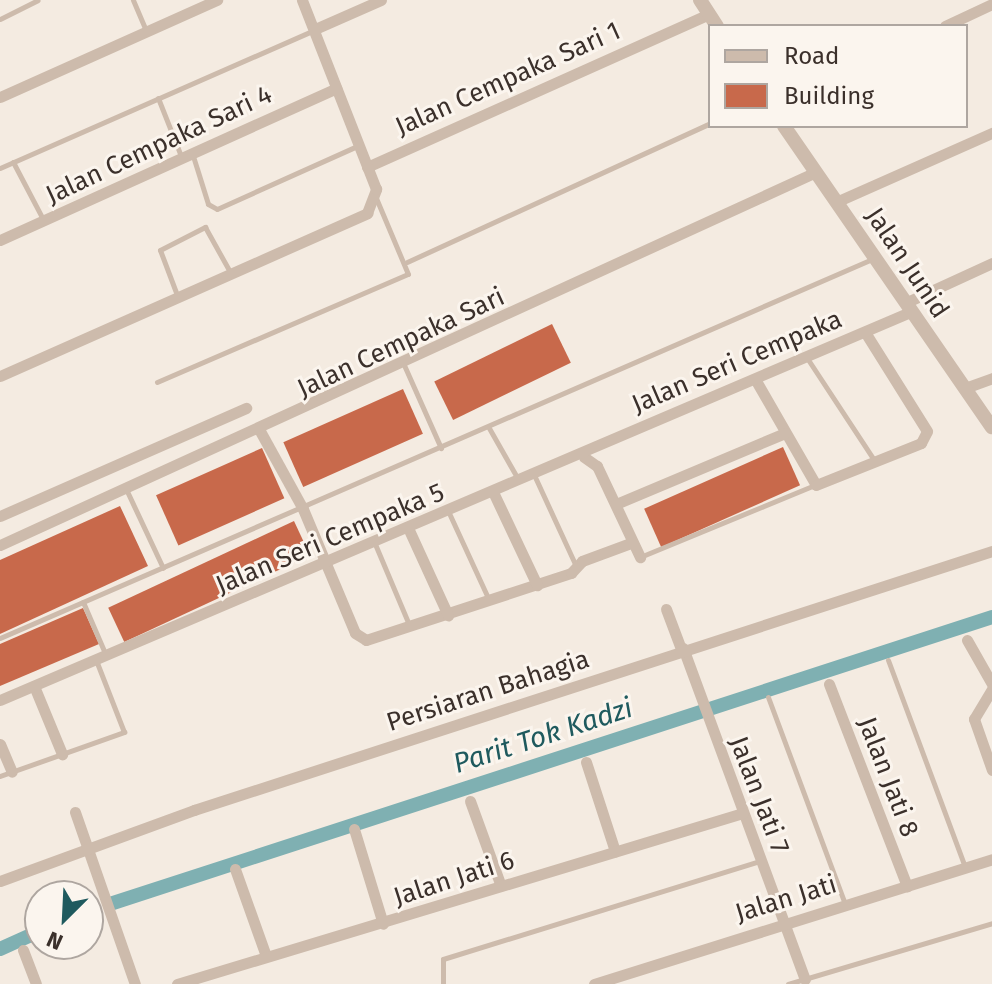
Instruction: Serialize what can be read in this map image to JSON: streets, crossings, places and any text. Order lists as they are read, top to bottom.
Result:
{
  "streets": {
    "street": [
      "Jalan Cempaka Sari 1",
      "Jalan Cempaka Sari 4",
      "Jalan Junid",
      "Jalan Cempaka Sari",
      "Jalan Seri Cempaka",
      "Jalan Seri Cempaka 5",
      "Persiaran Bahagia",
      "Jalan Jati 8",
      "Jalan Jati 7",
      "Jalan Jati 6",
      "Jalan Jati"
    ]
  },
  "crossings": [
    ["Jalan Junid", "Jalan Cempaka Sari"],
    ["Jalan Junid", "Jalan Seri Cempaka"],
    ["Jalan Seri Cempaka", "Jalan Seri Cempaka 5"],
    ["Persiaran Bahagia", "Jalan Jati 7"],
    ["Jalan Jati 8", "Jalan Jati"],
    ["Jalan Jati 7", "Jalan Jati 6"],
    ["Jalan Jati 7", "Jalan Jati"]
  ],
  "water": ["Parit Tok Kadzi"],
  "legend": ["Road", "Building"],
  "north": "bottom left"
}
